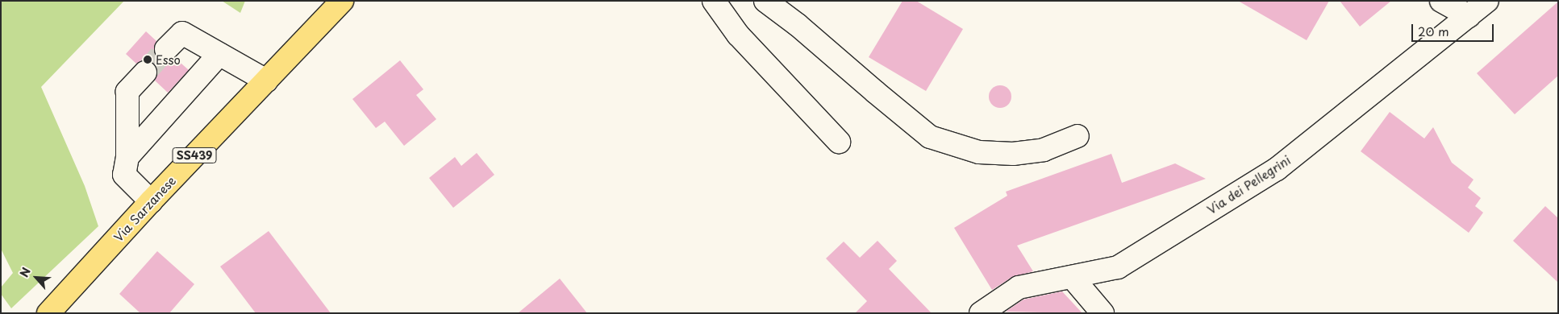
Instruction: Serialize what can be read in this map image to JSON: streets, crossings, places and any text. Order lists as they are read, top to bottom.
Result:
{
  "streets": {
    "main road": ["SS439", "Via Sarzanese"],
    "street": ["Via dei Pellegrini"]
  },
  "places": ["Esso"],
  "scale_bar": "20 m",
  "north": "top left"
}
